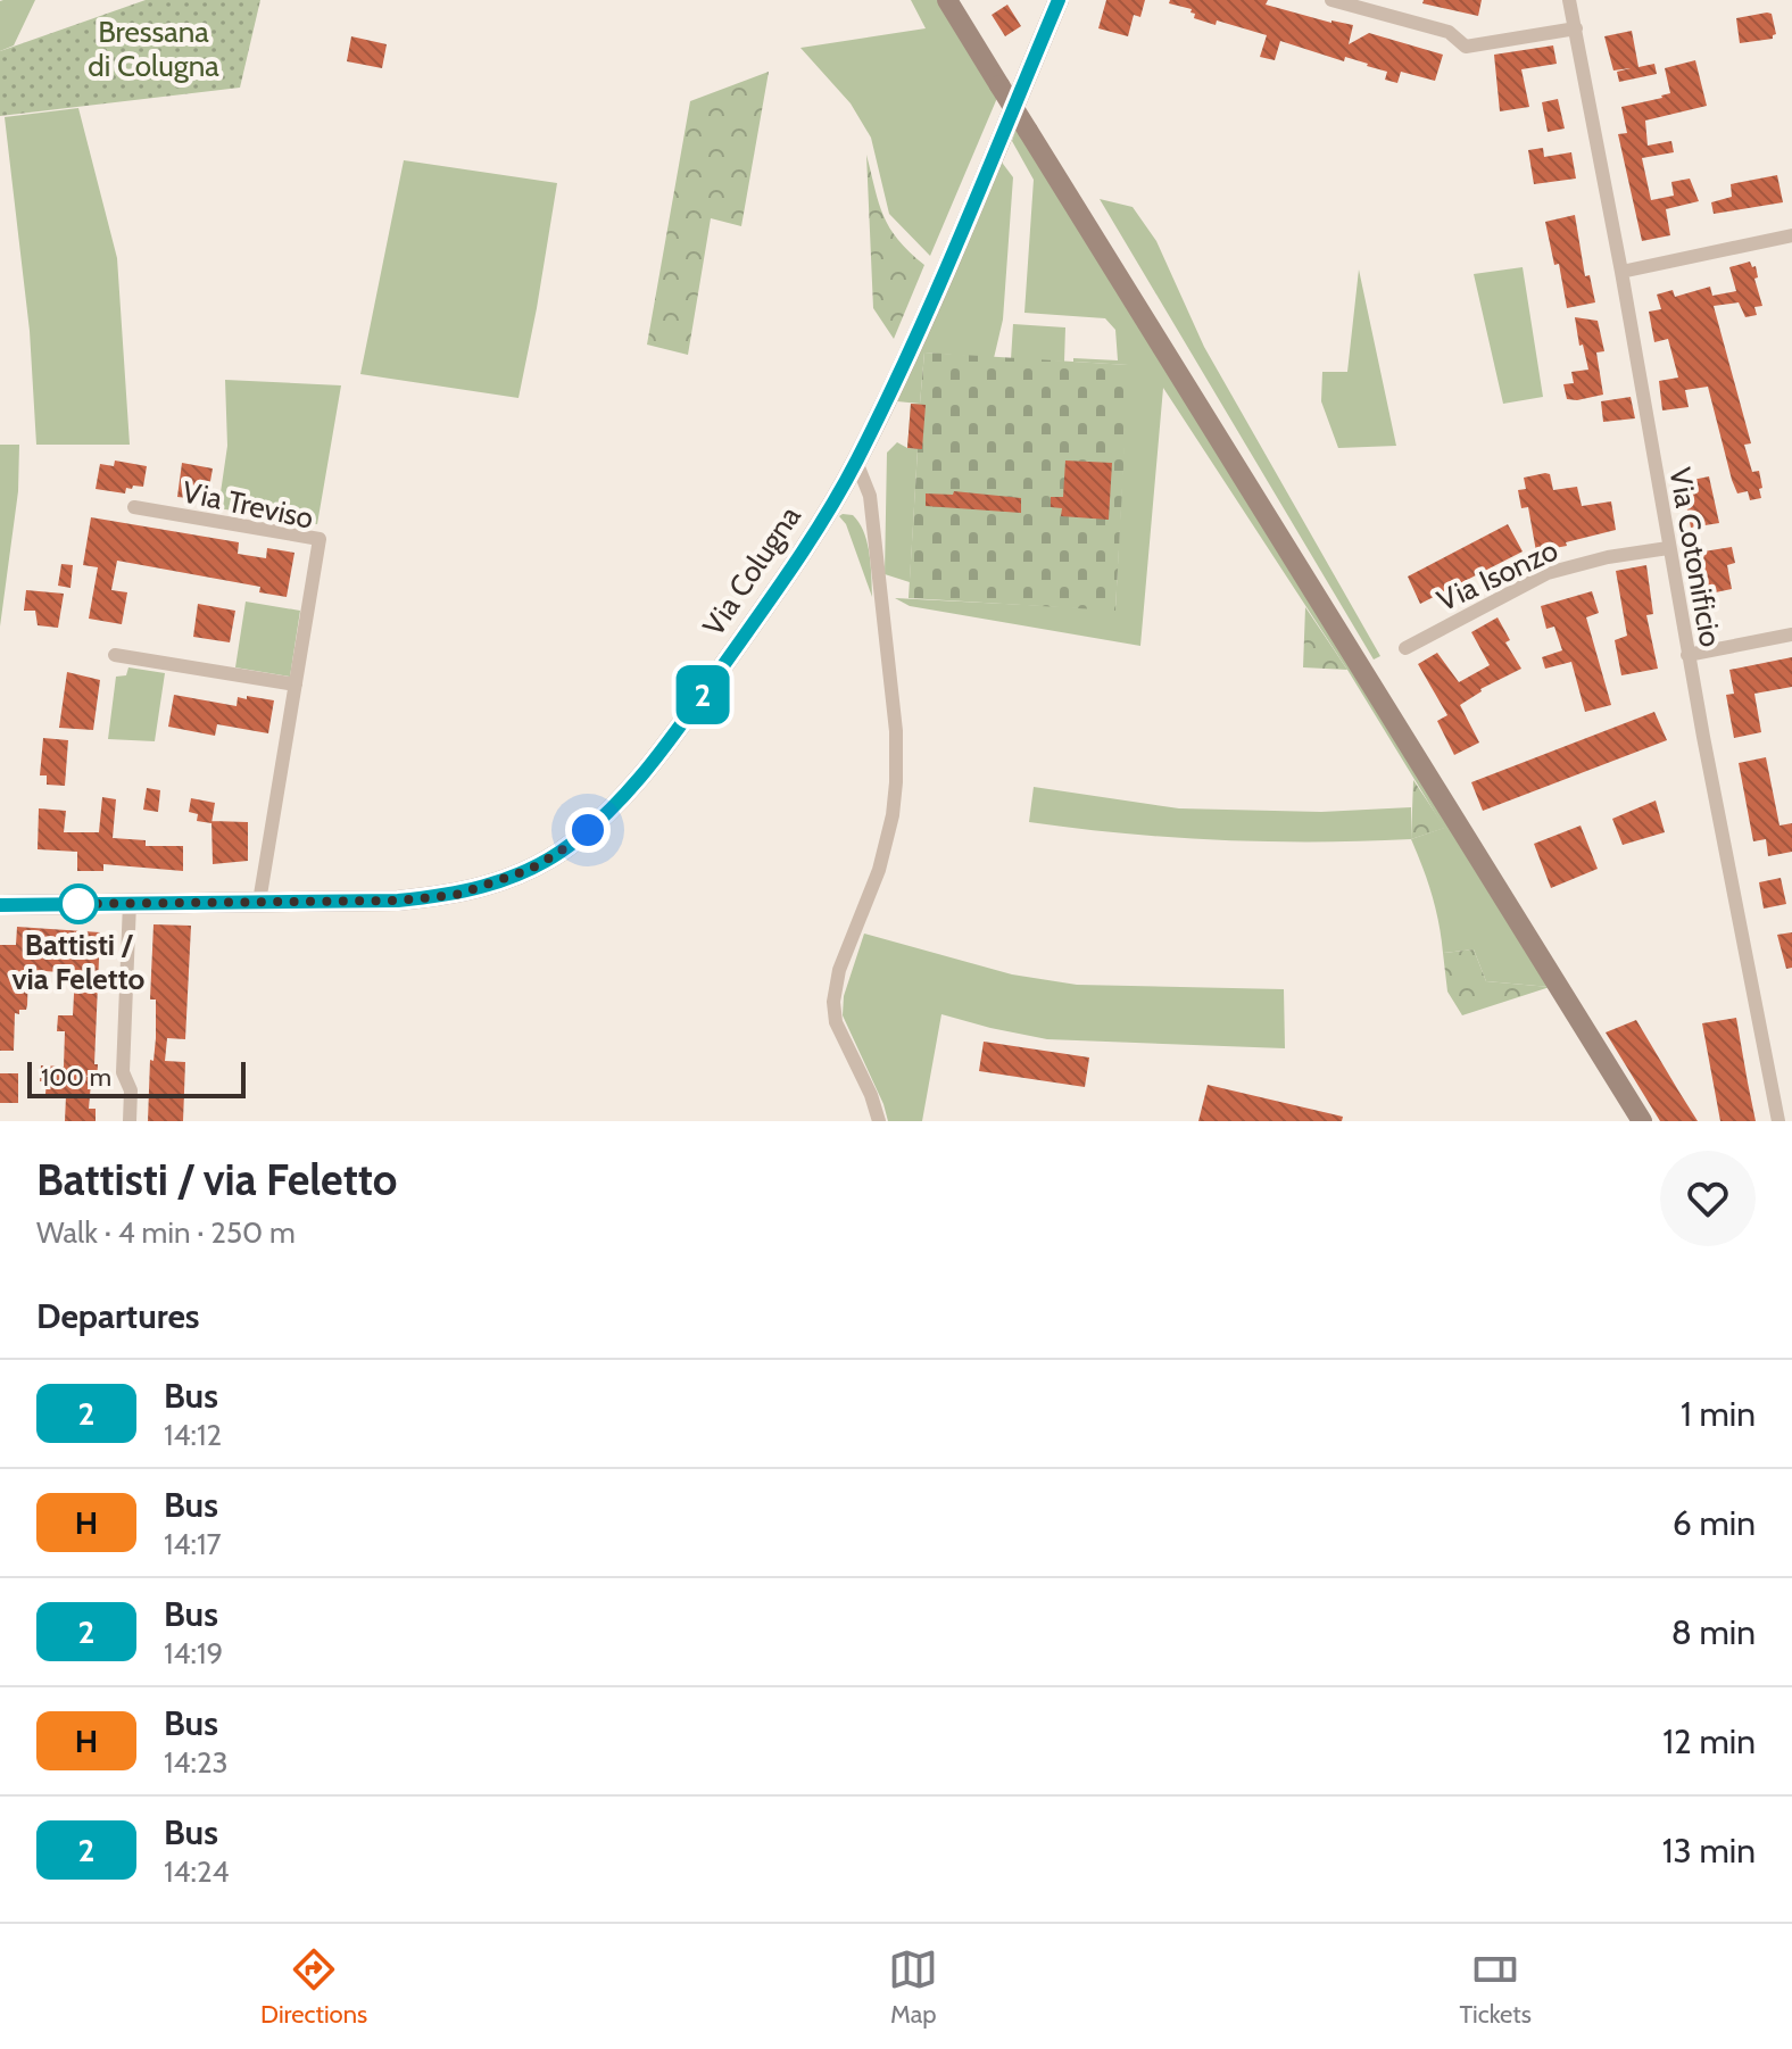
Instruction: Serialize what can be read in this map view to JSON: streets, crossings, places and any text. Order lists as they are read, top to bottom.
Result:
{
  "streets": {
    "street": [
      "Via Treviso",
      "Via Cotonificio",
      "Via Colugna",
      "Via Isonzo"
    ]
  },
  "crossings": [
    ["Via Treviso", "Via Colugna"],
    ["Via Cotonificio", "Via Isonzo"]
  ],
  "parks": ["Bressana di Colugna"],
  "places": ["Battisti / via Feletto"],
  "lines": ["bus line 2"],
  "scale_bar": "100 m",
  "page": {
    "on_map": "2",
    "scale": "100 m",
    "heading": [
      ["Battisti / via Feletto", "Walk · 4 min · 250 m"],
      "Departures"
    ],
    "list": [
      {
        "mark": "2",
        "name": "Bus",
        "note": "14:12",
        "value": "1 min"
      },
      {
        "mark": "H",
        "name": "Bus",
        "note": "14:17",
        "value": "6 min"
      },
      {
        "mark": "2",
        "name": "Bus",
        "note": "14:19",
        "value": "8 min"
      },
      {
        "mark": "H",
        "name": "Bus",
        "note": "14:23",
        "value": "12 min"
      },
      {
        "mark": "2",
        "name": "Bus",
        "note": "14:24",
        "value": "13 min"
      }
    ],
    "tabs": ["Directions", "Map", "Tickets"]
  }
}
